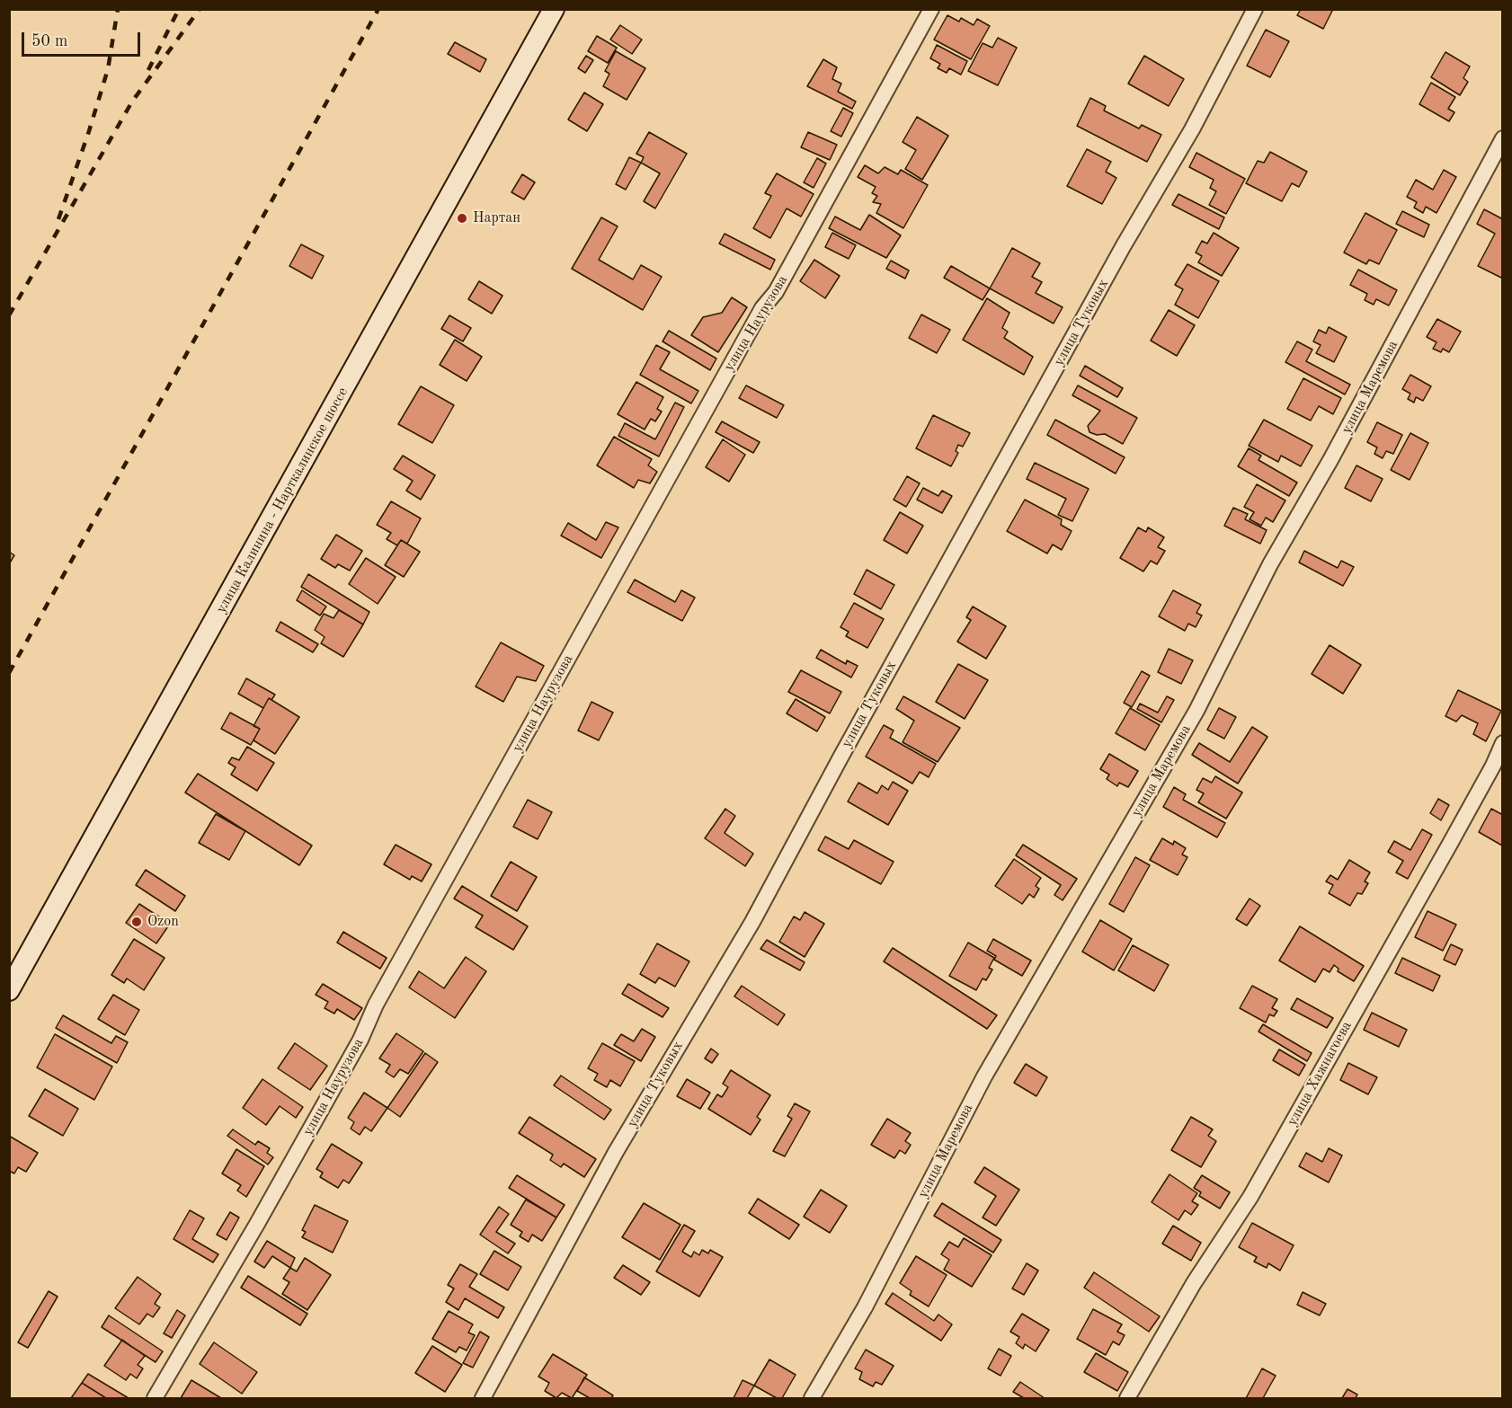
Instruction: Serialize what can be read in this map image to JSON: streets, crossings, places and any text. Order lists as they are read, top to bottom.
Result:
{
  "streets": {
    "main road": ["улица Калинина - Нарткалинское шоссе"],
    "street": [
      "улица Туковых",
      "улица Наурузова",
      "улица Маремова",
      "улица Хажнагоева"
    ]
  },
  "places": ["Нартан", "Ozon"],
  "scale_bar": "50 m"
}
